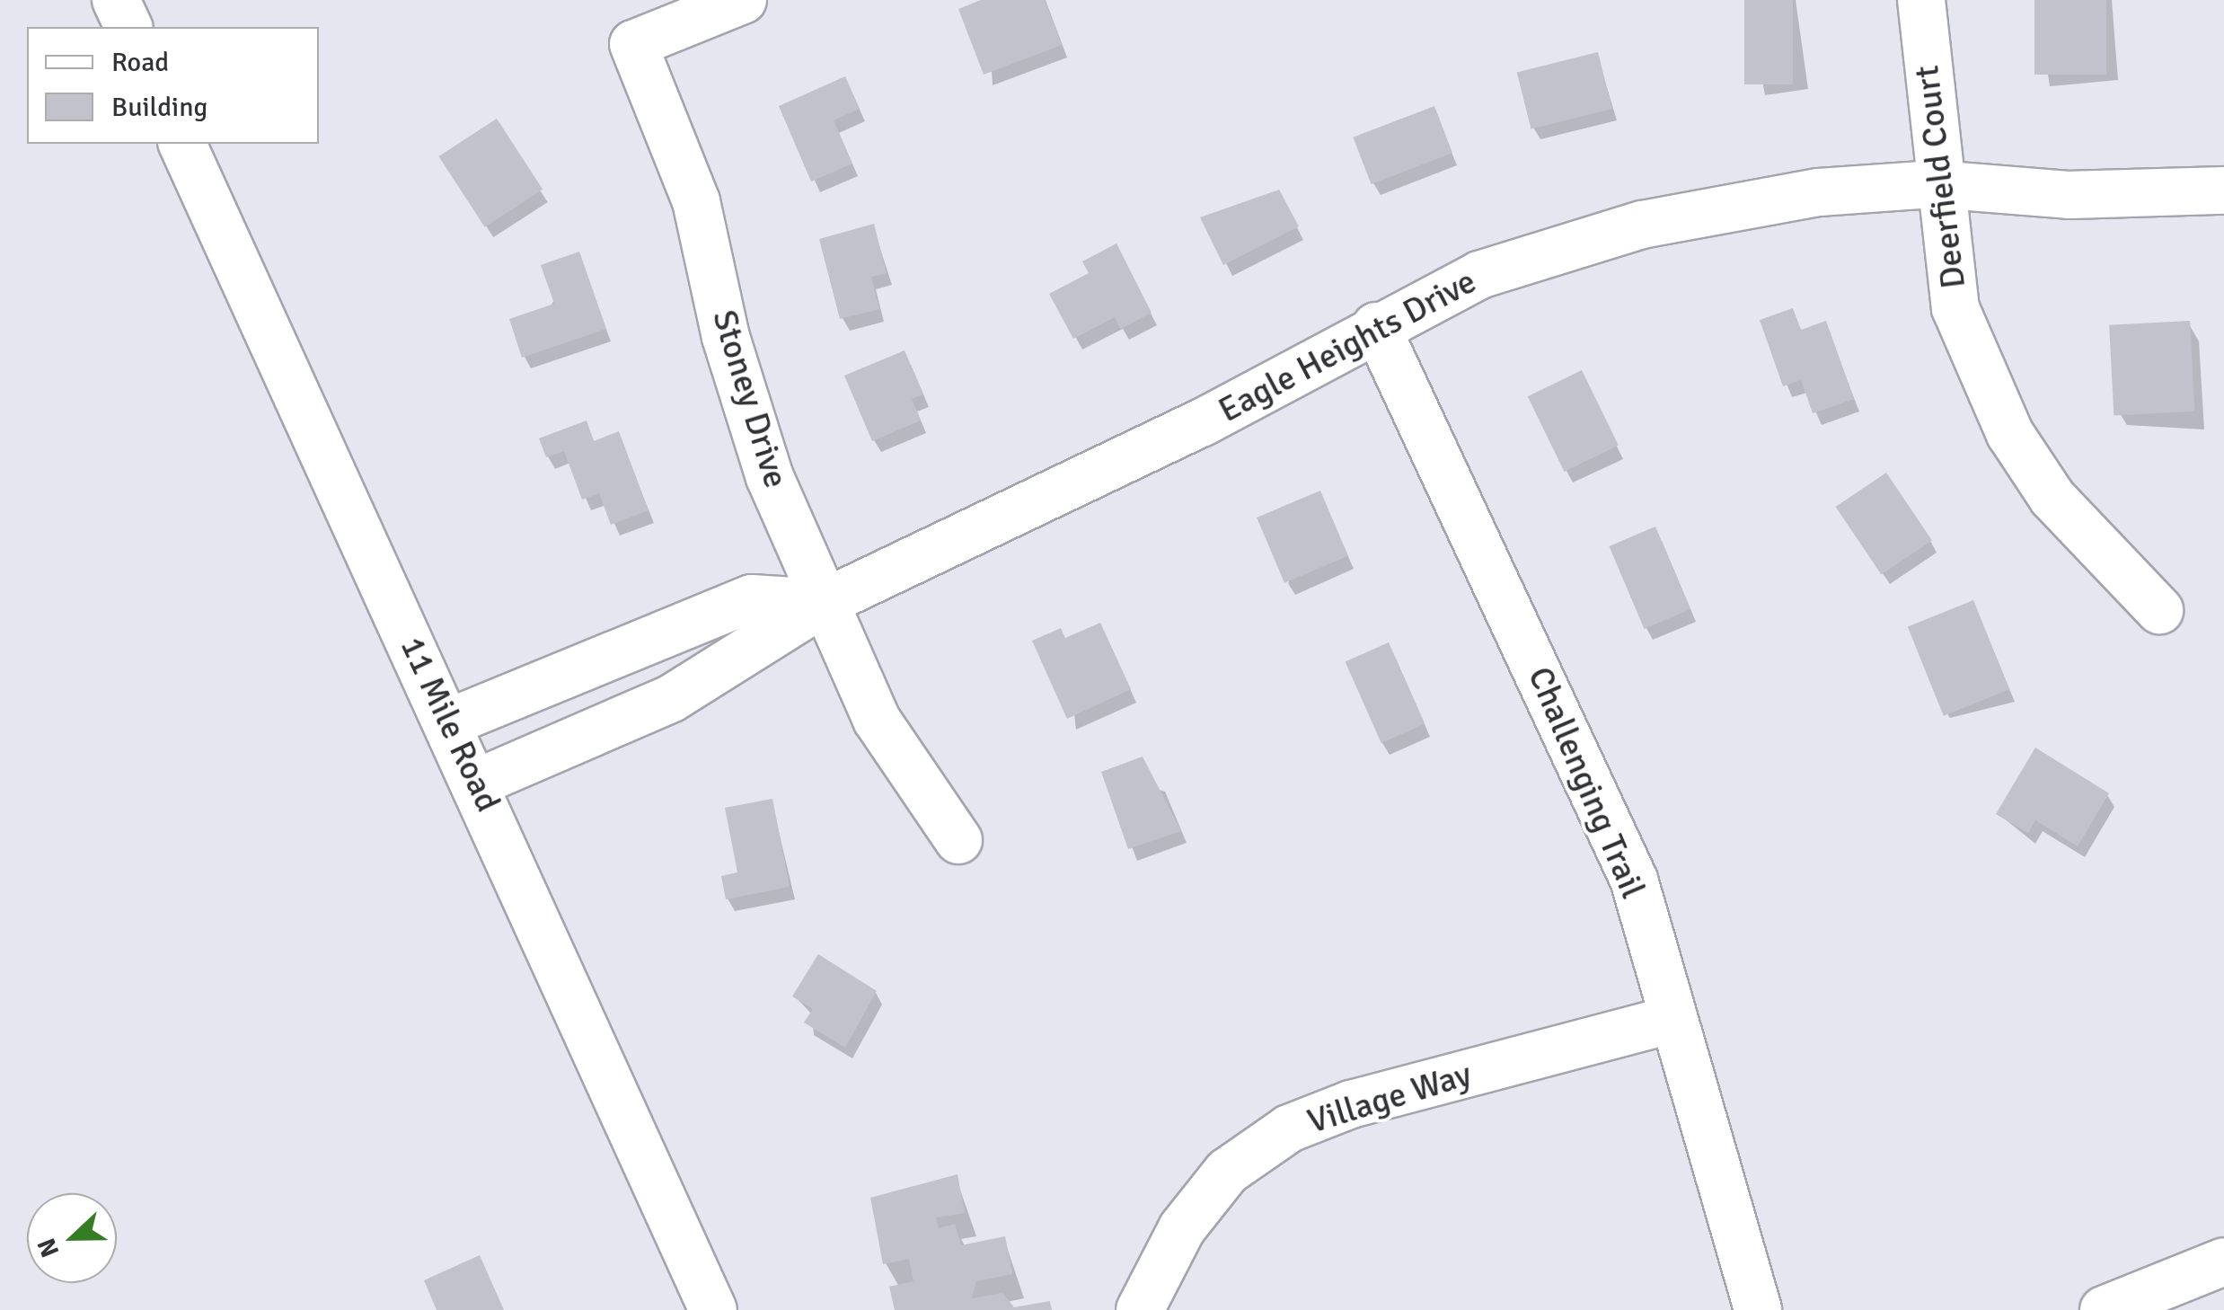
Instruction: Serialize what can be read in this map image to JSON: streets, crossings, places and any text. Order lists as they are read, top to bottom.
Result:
{
  "streets": {
    "street": [
      "Deerfield Court",
      "Eagle Heights Drive",
      "Stoney Drive",
      "11 Mile Road",
      "Challenging Trail",
      "Village Way"
    ]
  },
  "crossings": [
    ["Deerfield Court", "Eagle Heights Drive"],
    ["Eagle Heights Drive", "Stoney Drive"],
    ["Eagle Heights Drive", "11 Mile Road"],
    ["Eagle Heights Drive", "Challenging Trail"],
    ["Challenging Trail", "Village Way"]
  ],
  "legend": ["Road", "Building"],
  "north": "left"
}
